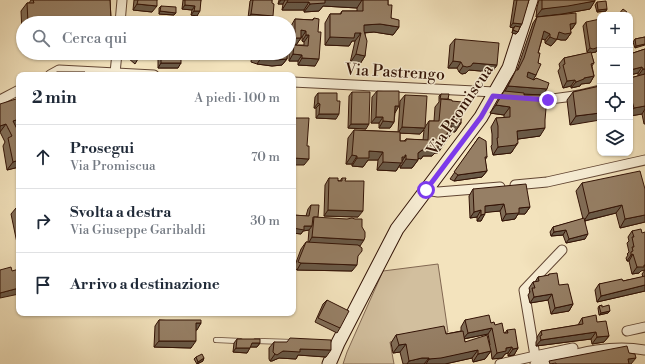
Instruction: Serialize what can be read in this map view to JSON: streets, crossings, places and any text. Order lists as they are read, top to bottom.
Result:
{
  "streets": {
    "street": ["Via Pastrengo", "Via Promiscua"]
  },
  "crossings": [
    ["Via Pastrengo", "Via Promiscua"]
  ],
  "page": {
    "map_buttons": ["+", "−"],
    "search": "Cerca qui",
    "heading": ["2 min", "A piedi · 100 m"],
    "list": [
      ["Prosegui", "Via Promiscua", "70 m"],
      ["Svolta a destra", "Via Giuseppe Garibaldi", "30 m"],
      "Arrivo a destinazione"
    ]
  }
}
